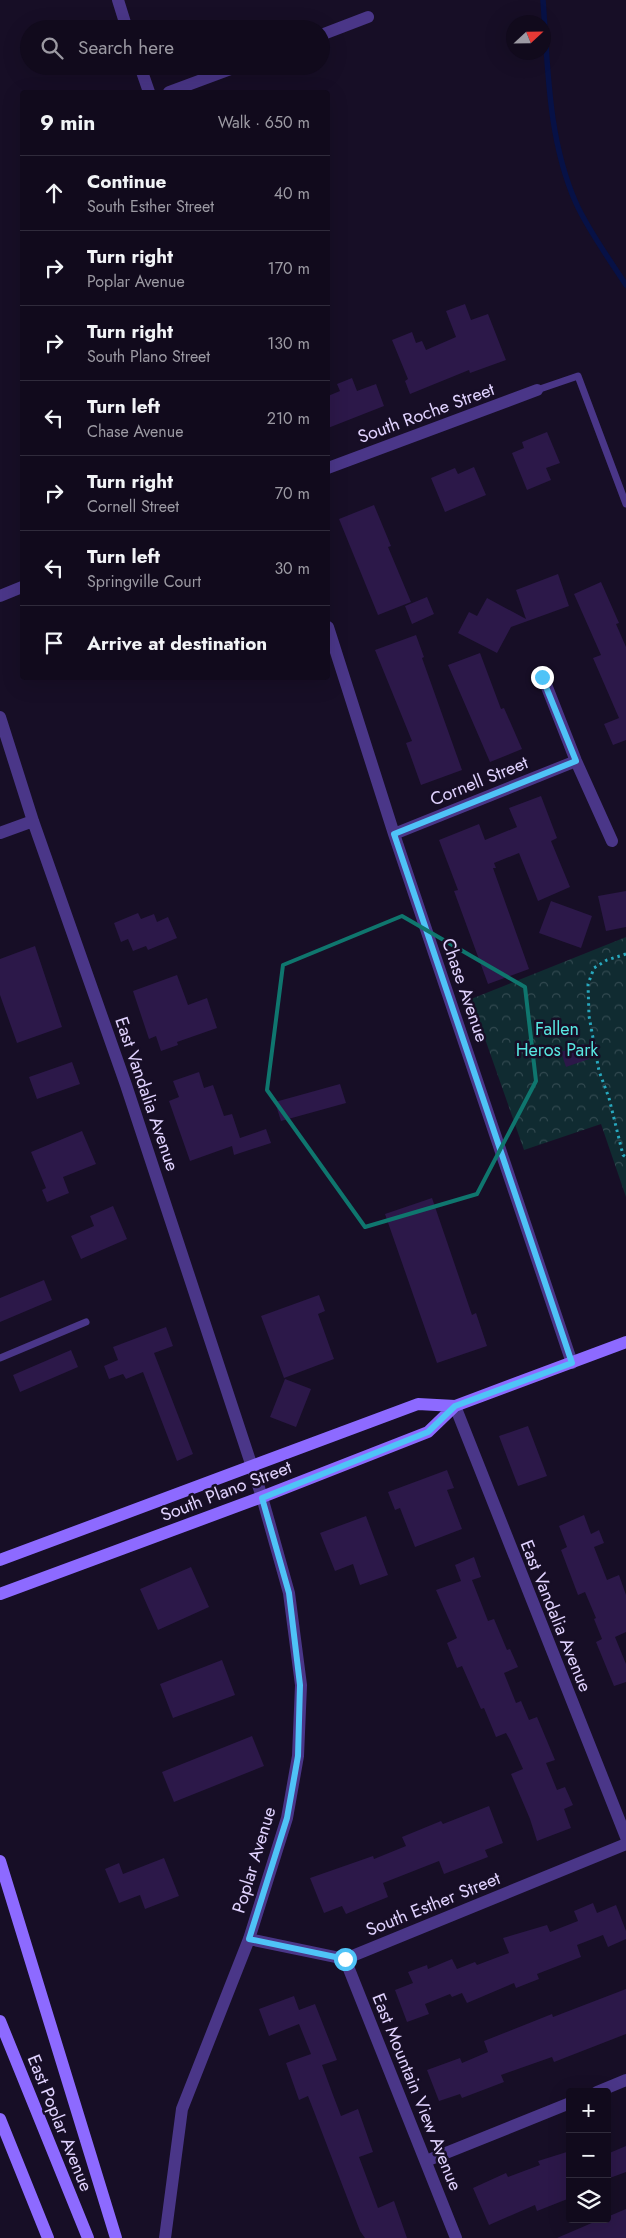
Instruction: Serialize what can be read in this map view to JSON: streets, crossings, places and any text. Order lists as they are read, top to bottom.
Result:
{
  "streets": {
    "main road": ["South Plano Street", "East Poplar Avenue"],
    "street": [
      "South Roche Street",
      "Cornell Street",
      "Chase Avenue",
      "East Vandalia Avenue",
      "Poplar Avenue",
      "South Esther Street",
      "East Mountain View Avenue"
    ]
  },
  "crossings": [
    ["Cornell Street", "Chase Avenue"],
    ["Chase Avenue", "South Plano Street"],
    ["East Vandalia Avenue", "South Plano Street"],
    ["East Vandalia Avenue", "Poplar Avenue"],
    ["South Plano Street", "Poplar Avenue"],
    ["South Esther Street", "East Mountain View Avenue"]
  ],
  "parks": ["Fallen Heros Park"],
  "north": "right",
  "page": {
    "search": "Search here",
    "heading": ["9 min", "Walk · 650 m"],
    "list": [
      ["Continue", "South Esther Street", "40 m"],
      ["Turn right", "Poplar Avenue", "170 m"],
      ["Turn right", "South Plano Street", "130 m"],
      ["Turn left", "Chase Avenue", "210 m"],
      ["Turn right", "Cornell Street", "70 m"],
      ["Turn left", "Springville Court", "30 m"],
      "Arrive at destination"
    ],
    "map_buttons": ["+", "−"]
  }
}
